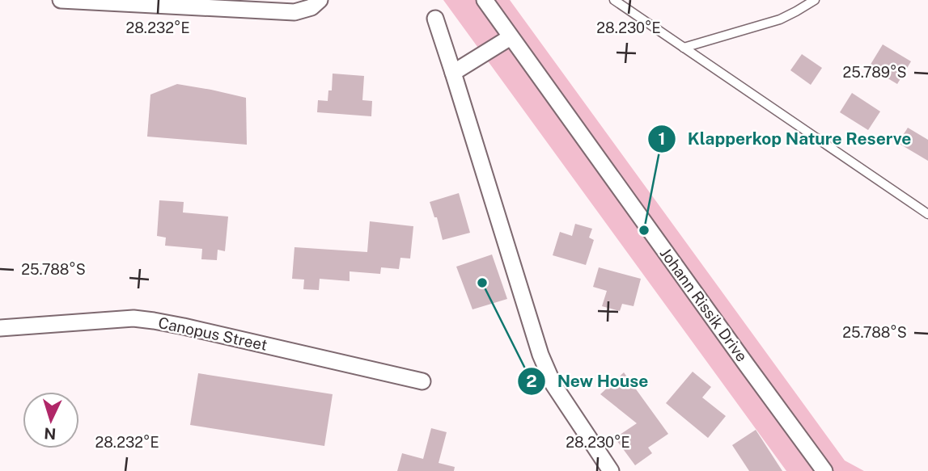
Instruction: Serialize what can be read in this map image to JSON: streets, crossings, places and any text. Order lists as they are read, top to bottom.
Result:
{
  "streets": {
    "street": ["Johann Rissik Drive", "Canopus Street"]
  },
  "places": ["Klapperkop Nature Reserve", "New House"],
  "north": "bottom",
  "coordinates": [
    "28.232°E",
    "28.230°E",
    "25.789°S",
    "25.788°S"
  ]
}
